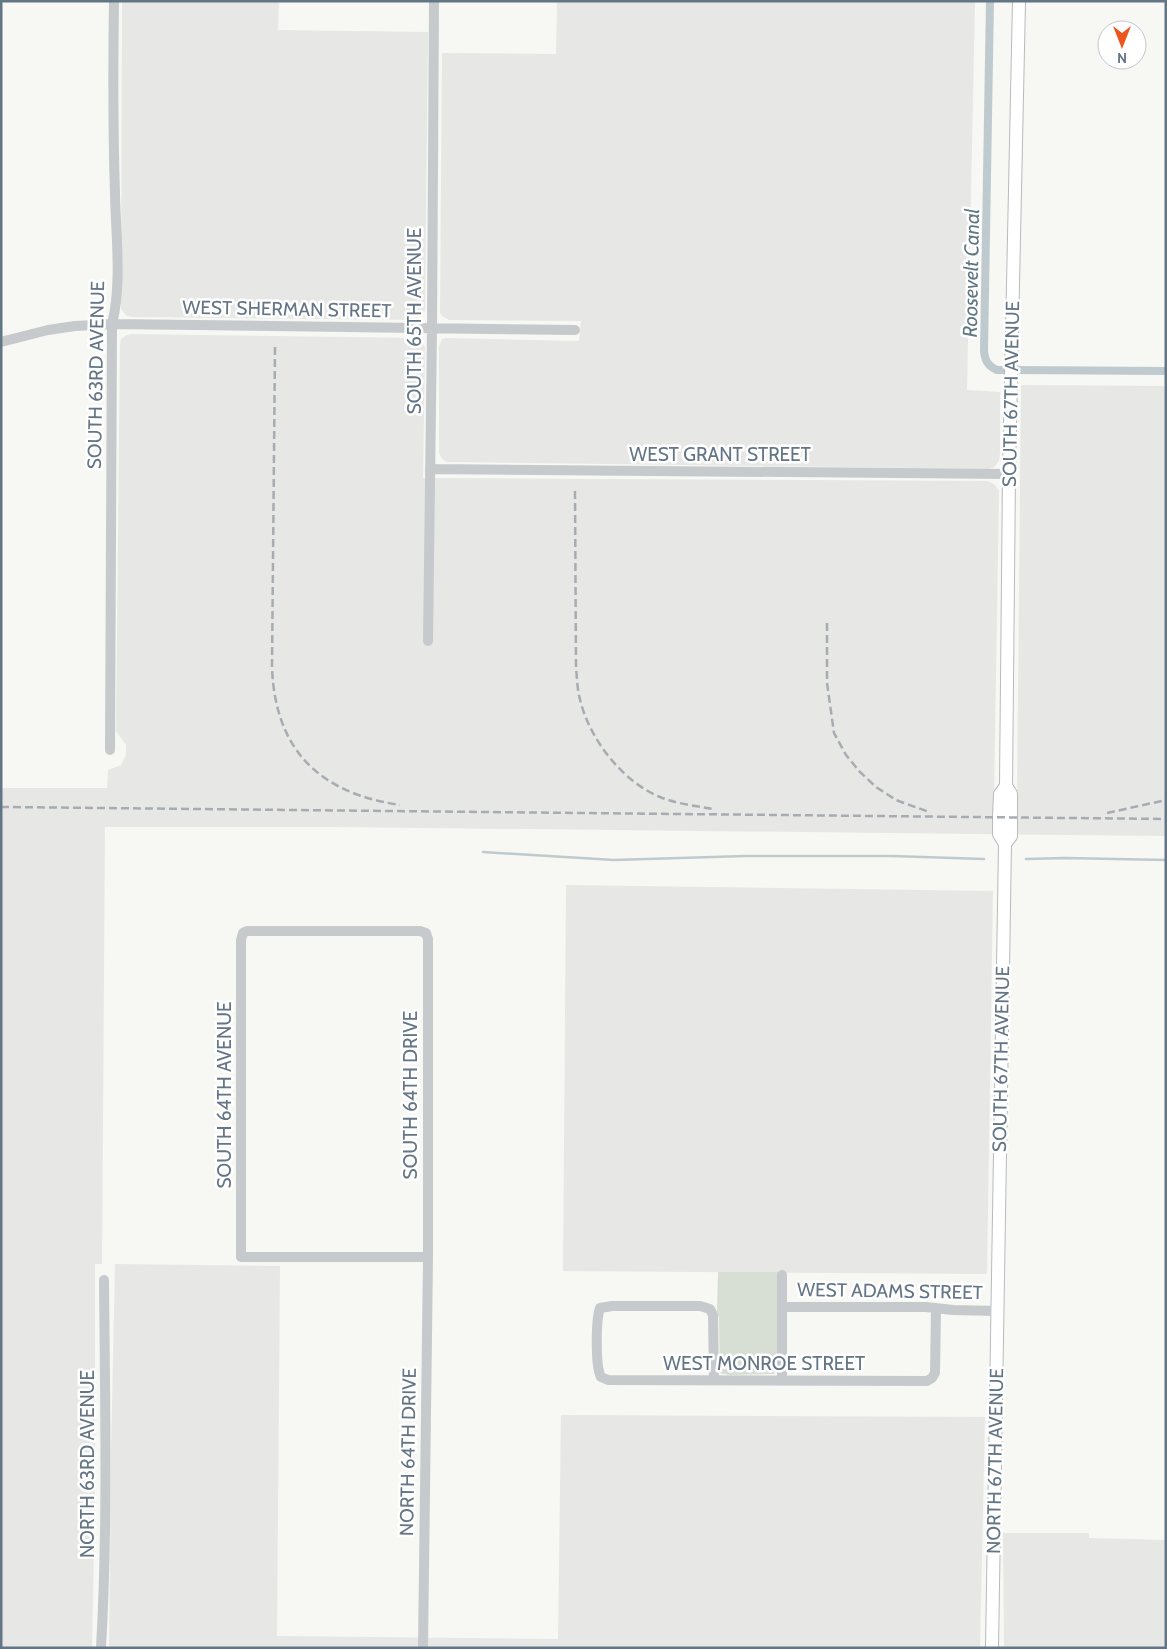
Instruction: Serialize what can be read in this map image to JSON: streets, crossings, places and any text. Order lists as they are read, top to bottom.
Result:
{
  "streets": {
    "main road": ["SOUTH 67TH AVENUE", "NORTH 67TH AVENUE"],
    "street": [
      "WEST SHERMAN STREET",
      "SOUTH 65TH AVENUE",
      "SOUTH 63RD AVENUE",
      "WEST GRANT STREET",
      "SOUTH 64TH AVENUE",
      "SOUTH 64TH DRIVE",
      "WEST ADAMS STREET",
      "WEST MONROE STREET",
      "NORTH 64TH DRIVE",
      "NORTH 63RD AVENUE"
    ]
  },
  "crossings": [
    ["WEST SHERMAN STREET", "SOUTH 65TH AVENUE"],
    ["WEST SHERMAN STREET", "SOUTH 63RD AVENUE"],
    ["SOUTH 65TH AVENUE", "WEST GRANT STREET"],
    ["SOUTH 67TH AVENUE", "WEST GRANT STREET"],
    ["SOUTH 67TH AVENUE", "NORTH 67TH AVENUE"],
    ["SOUTH 64TH AVENUE", "SOUTH 64TH DRIVE"],
    ["SOUTH 64TH AVENUE", "NORTH 64TH DRIVE"],
    ["SOUTH 64TH DRIVE", "NORTH 64TH DRIVE"],
    ["WEST ADAMS STREET", "WEST MONROE STREET"],
    ["WEST ADAMS STREET", "NORTH 67TH AVENUE"]
  ],
  "water": ["Roosevelt Canal"],
  "north": "bottom"
}
